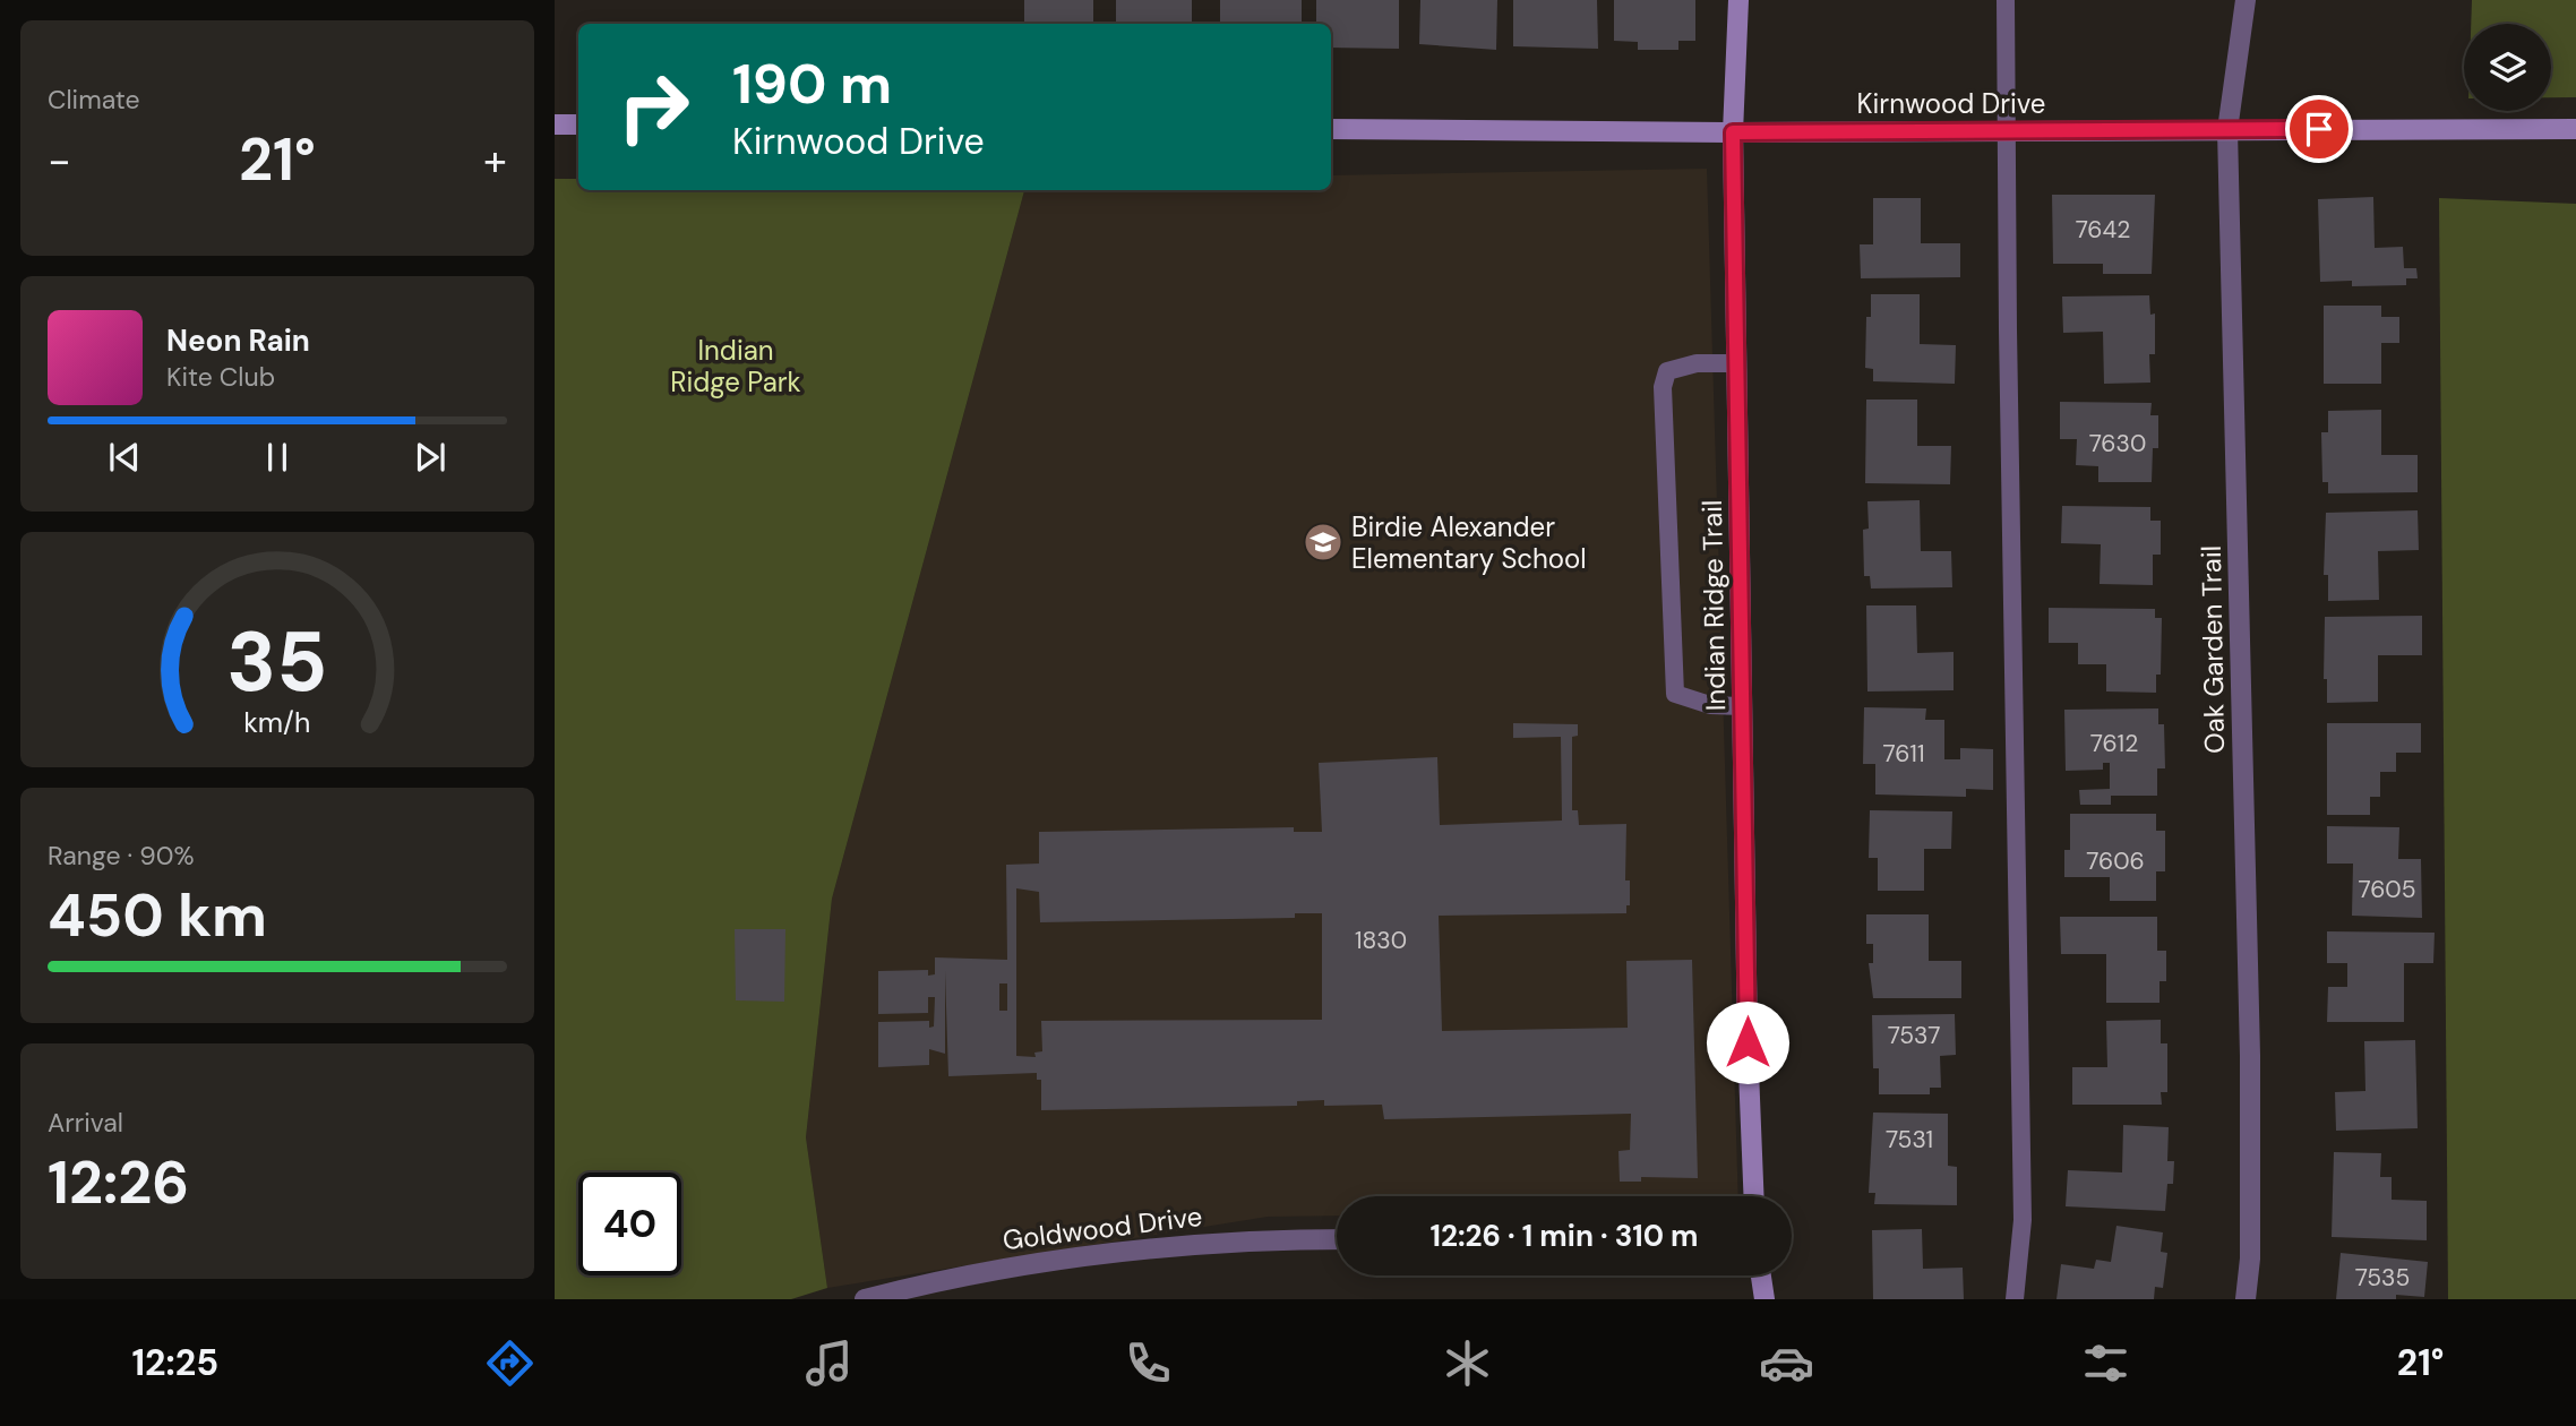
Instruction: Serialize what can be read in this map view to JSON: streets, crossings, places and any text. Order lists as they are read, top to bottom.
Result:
{
  "streets": {
    "street": [
      "Kirnwood Drive",
      "Indian Ridge Trail",
      "Oak Garden Trail",
      "Goldwood Drive"
    ]
  },
  "crossings": [
    ["Kirnwood Drive", "Indian Ridge Trail"],
    ["Kirnwood Drive", "Oak Garden Trail"]
  ],
  "parks": ["Indian Ridge Park"],
  "places": {
    "school or university": ["Birdie Alexander Elementary School"]
  },
  "house_numbers": [
    "7642",
    "7630",
    "7612",
    "7611",
    "7606",
    "7605",
    "1830",
    "7537",
    "7531",
    "7535"
  ],
  "page": {
    "tile": [
      "Climate",
      ["Range · 90%", "450 km"],
      ["Arrival", "12:26"]
    ],
    "turn": ["190 m", "Kirnwood Drive"],
    "heat": ["−", "21°", "+"],
    "song": ["Neon Rain", "Kite Club"],
    "limit": "40",
    "trip": "12:26 · 1 min · 310 m",
    "tabs": ["12:25", "21°"],
    "gauge": ["35", "km/h"]
  }
}
